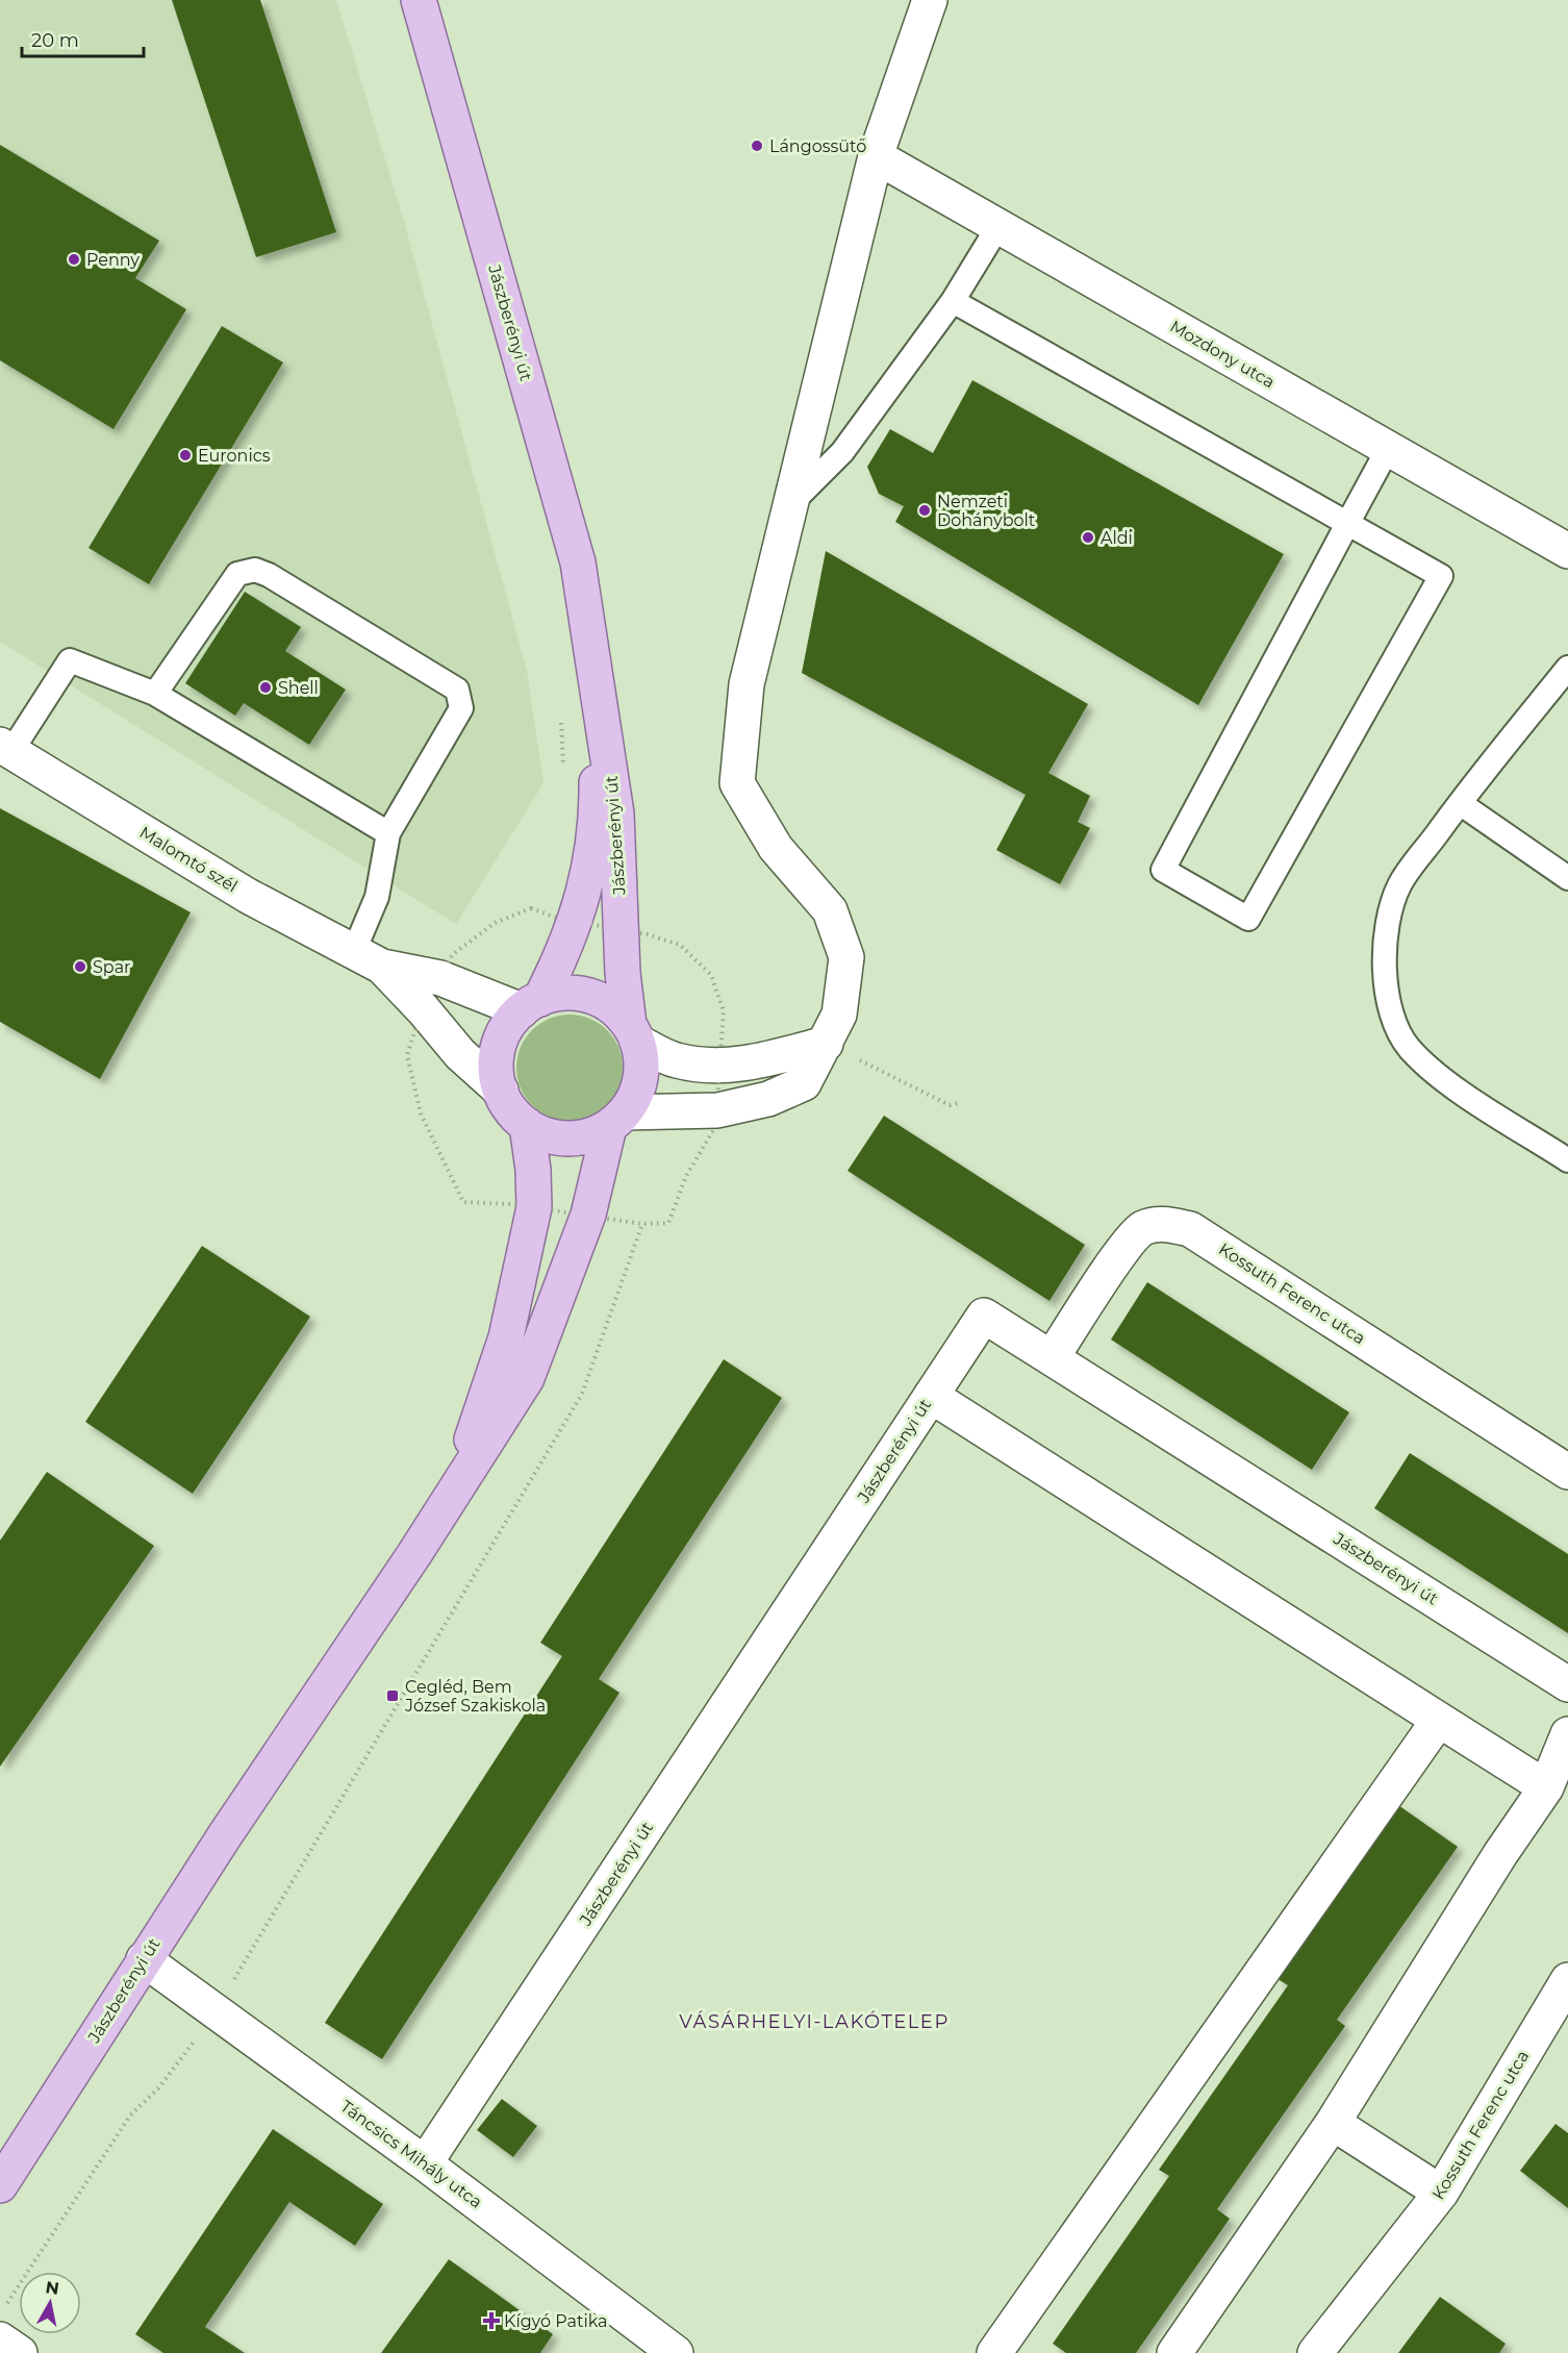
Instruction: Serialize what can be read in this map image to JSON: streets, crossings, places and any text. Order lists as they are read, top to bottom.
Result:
{
  "streets": {
    "main road": ["Jászberényi út"],
    "street": [
      "Mozdony utca",
      "Malomtó szél",
      "Kossuth Ferenc utca",
      "Táncsics Mihály utca"
    ]
  },
  "crossings": [
    ["Jászberényi út", "Malomtó szél"],
    ["Jászberényi út", "Kossuth Ferenc utca"],
    ["Jászberényi út", "Táncsics Mihály utca"]
  ],
  "districts": ["VÁSÁRHELYI-LAKÓTELEP"],
  "places": {
    "other": [
      "Lángossütő",
      "Penny",
      "Euronics",
      "Nemzeti Dohánybolt",
      "Aldi",
      "Shell",
      "Spar"
    ],
    "transit": ["Cegléd, Bem József Szakiskola"],
    "health": ["Kígyó Patika"]
  },
  "scale_bar": "20 m",
  "north": "top"
}
